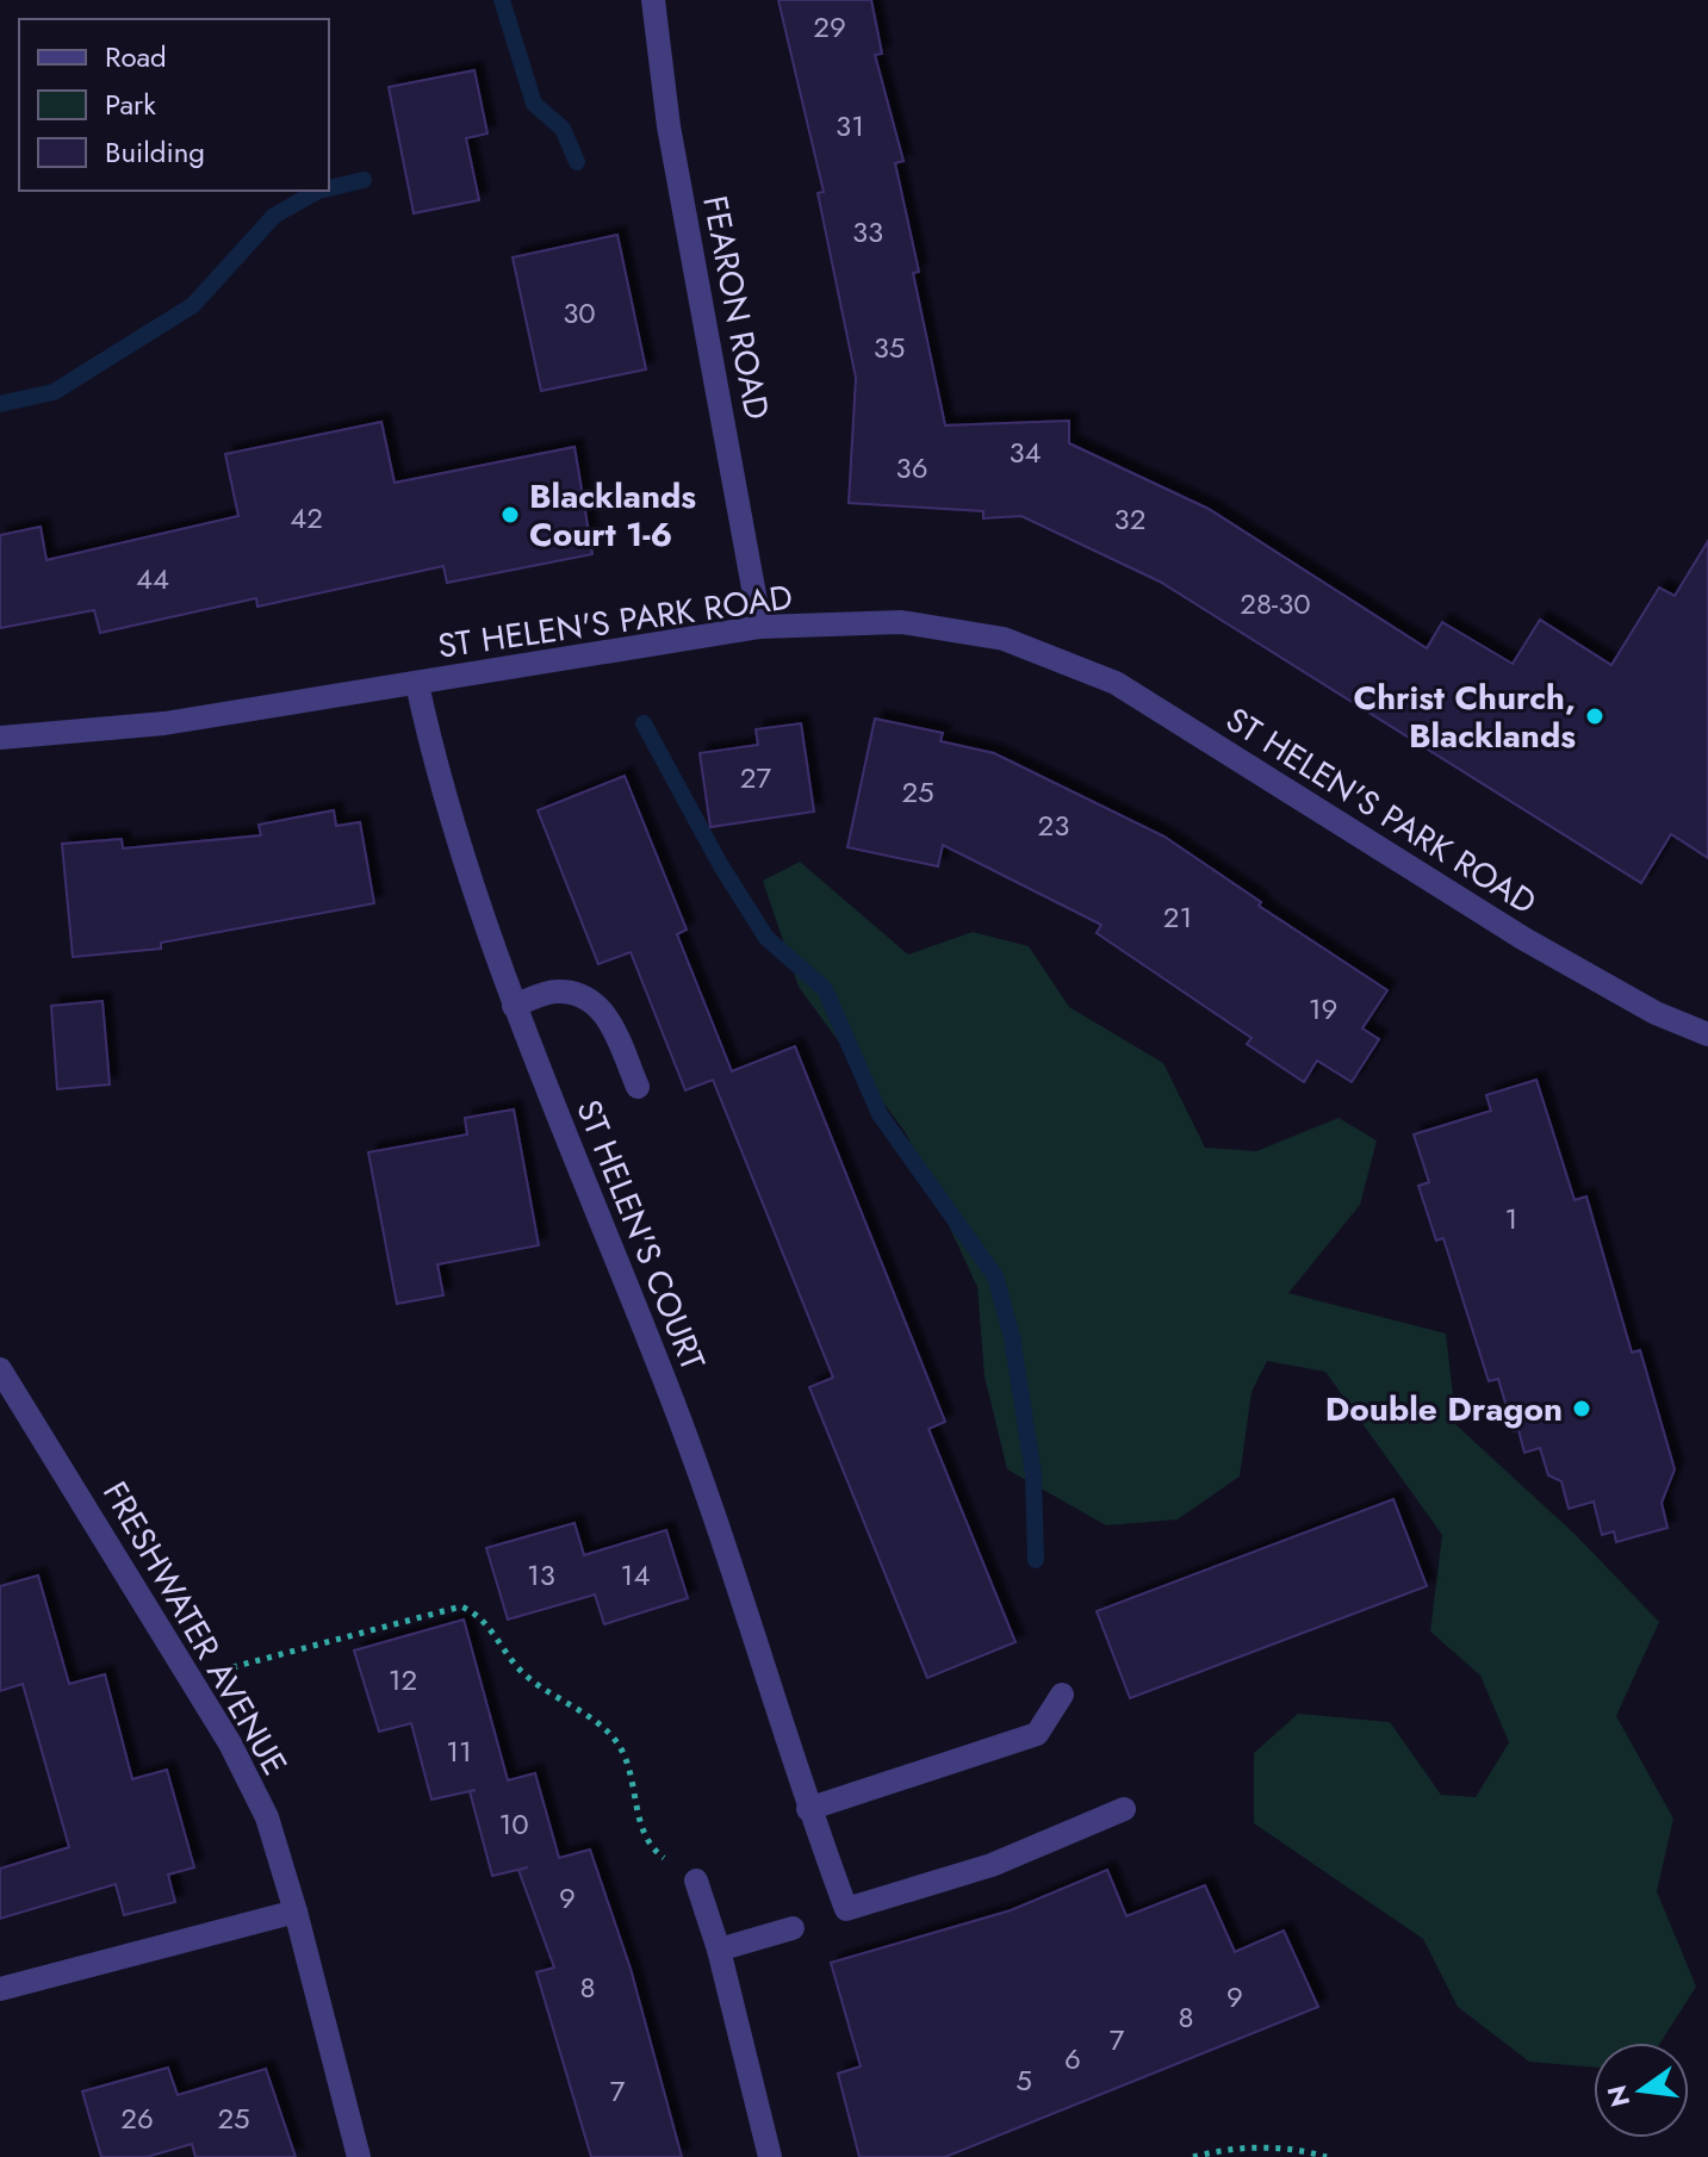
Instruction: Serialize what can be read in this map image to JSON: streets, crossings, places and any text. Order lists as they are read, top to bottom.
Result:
{
  "streets": {
    "street": [
      "FEARON ROAD",
      "ST HELEN'S PARK ROAD",
      "ST HELEN'S COURT",
      "FRESHWATER AVENUE"
    ]
  },
  "crossings": [
    ["FEARON ROAD", "ST HELEN'S PARK ROAD"],
    ["ST HELEN'S PARK ROAD", "ST HELEN'S COURT"]
  ],
  "places": ["Blacklands Court 1-6", "Christ Church, Blacklands", "Double Dragon"],
  "house_numbers": [
    "29",
    "31",
    "33",
    "30",
    "35",
    "34",
    "36",
    "42",
    "32",
    "44",
    "28-30",
    "27",
    "25",
    "23",
    "21",
    "19",
    "1",
    "13",
    "14",
    "12",
    "11",
    "10",
    "9",
    "8",
    "9",
    "8",
    "7",
    "6",
    "5",
    "7",
    "26",
    "25"
  ],
  "legend": ["Road", "Park", "Building"],
  "north": "left"
}
